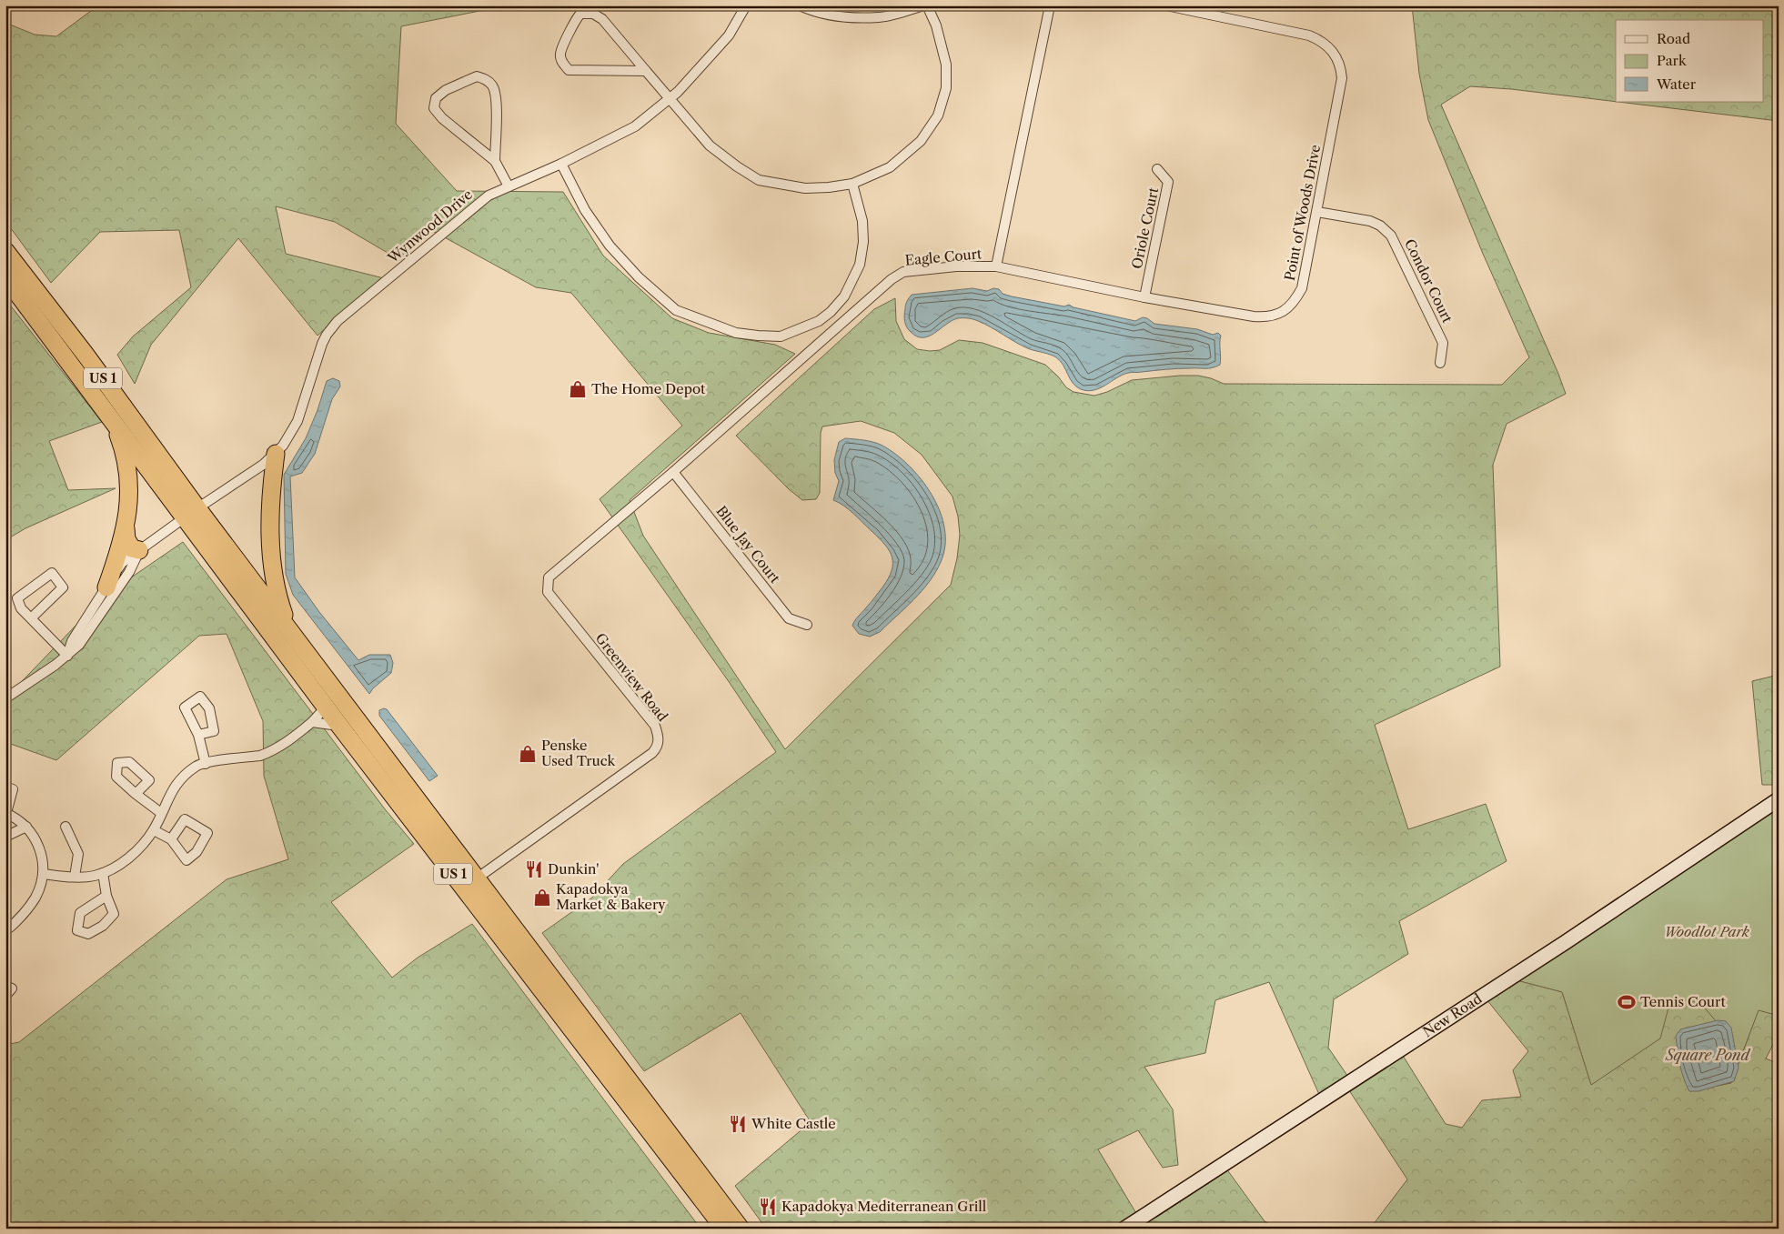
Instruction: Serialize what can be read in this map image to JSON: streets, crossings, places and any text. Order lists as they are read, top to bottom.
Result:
{
  "streets": {
    "highway": ["US 1"],
    "street": [
      "Point of Woods Drive",
      "Wynwood Drive",
      "Oriole Court",
      "Eagle Court",
      "Condor Court",
      "Blue Jay Court",
      "Greenview Road",
      "New Road"
    ]
  },
  "crossings": [
    ["Point of Woods Drive", "Oriole Court"],
    ["Point of Woods Drive", "Eagle Court"],
    ["Point of Woods Drive", "Condor Court"],
    ["Wynwood Drive", "US 1"],
    ["Eagle Court", "Blue Jay Court"],
    ["Eagle Court", "Greenview Road"],
    ["US 1", "Greenview Road"],
    ["Blue Jay Court", "Greenview Road"]
  ],
  "water": ["Square Pond"],
  "parks": ["Woodlot Park"],
  "places": {
    "shop": ["The Home Depot", "Penske Used Truck", "Kapadokya Market & Bakery"],
    "restaurant": ["Dunkin'", "White Castle", "Kapadokya Mediterranean Grill"],
    "sports": ["Tennis Court"]
  },
  "legend": ["Road", "Park", "Water"]
}
